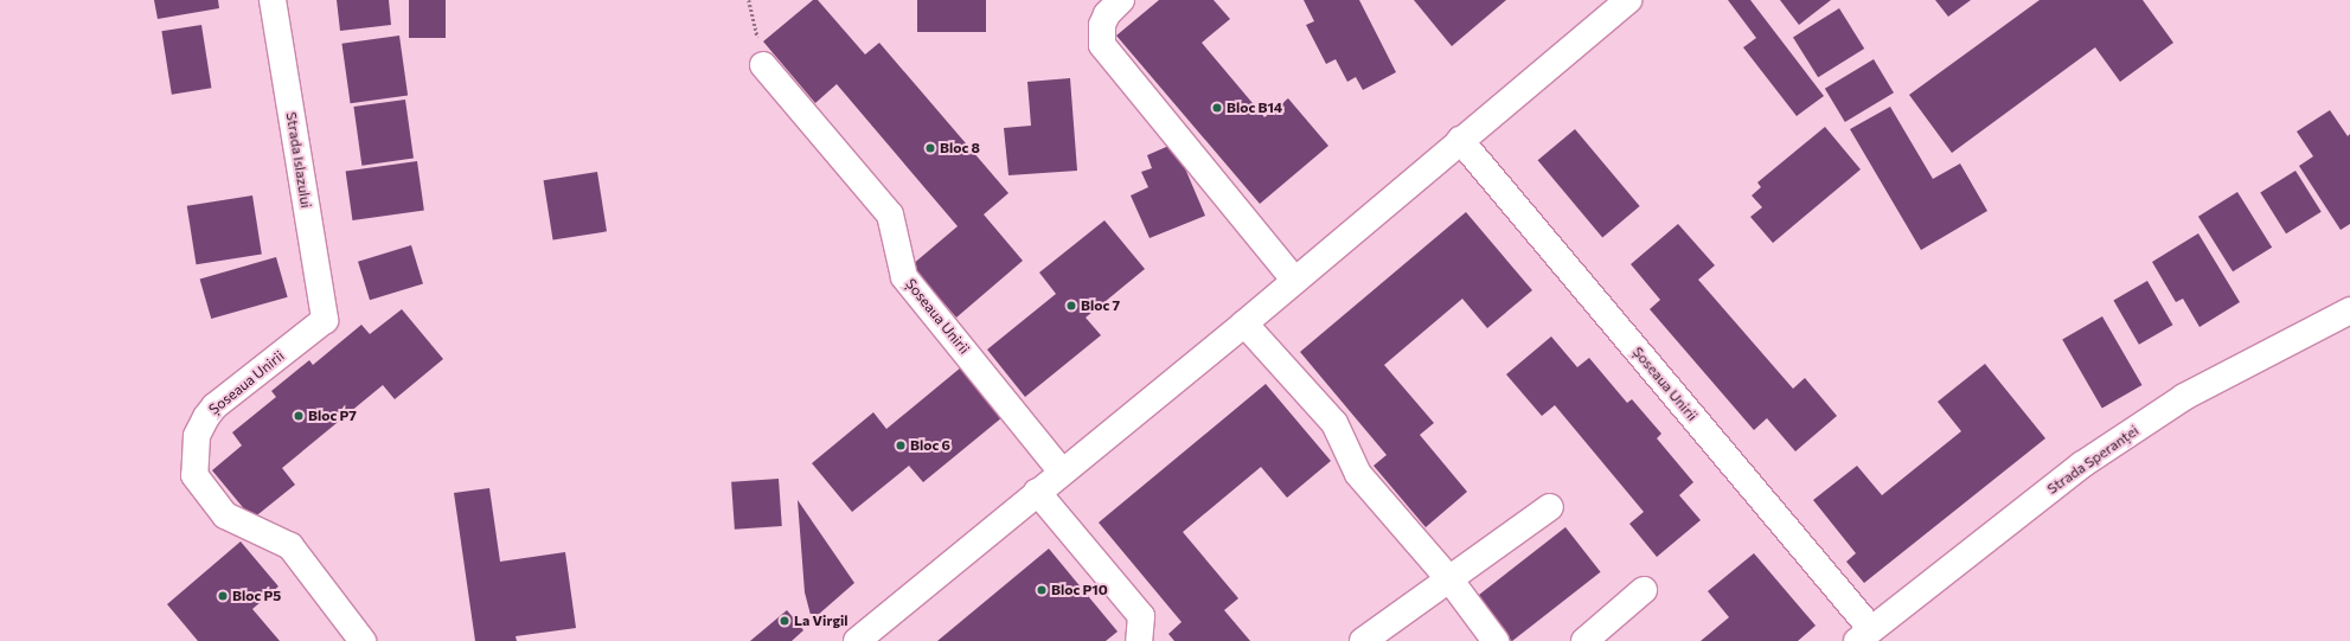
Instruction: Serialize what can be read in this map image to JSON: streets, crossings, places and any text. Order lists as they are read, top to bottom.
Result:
{
  "streets": {
    "street": ["Strada Islazului", "Șoseaua Unirii", "Strada Speranței"]
  },
  "crossings": [
    ["Strada Islazului", "Șoseaua Unirii"],
    ["Șoseaua Unirii", "Strada Speranței"]
  ],
  "places": [
    "Bloc B14",
    "Bloc 8",
    "Bloc 7",
    "Bloc P7",
    "Bloc 6",
    "Bloc P10",
    "Bloc P5",
    "La Virgil"
  ]
}
